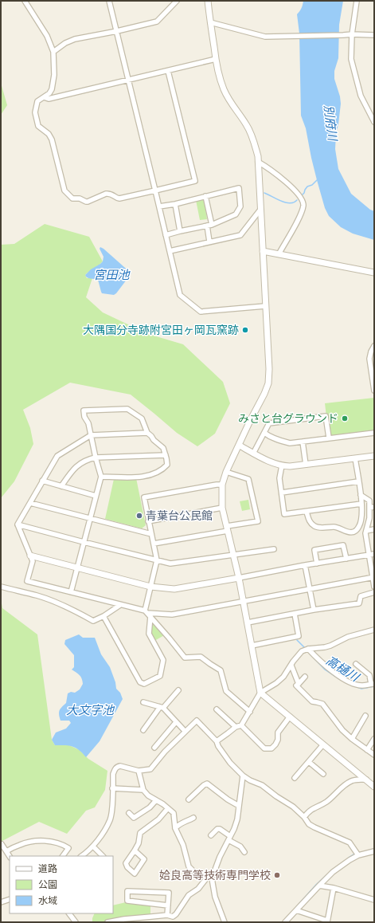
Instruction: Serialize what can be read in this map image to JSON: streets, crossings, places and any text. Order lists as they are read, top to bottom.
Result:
{
  "water": [
    "別府川",
    "宮田池",
    "高樋川",
    "大文字池"
  ],
  "places": [
    "大隅国分寺跡附宮田ヶ岡瓦窯跡",
    "みさと台グラウンド",
    "青葉台公民館",
    "姶良高等技術専門学校"
  ],
  "legend": ["道路", "公園", "水域"]
}
